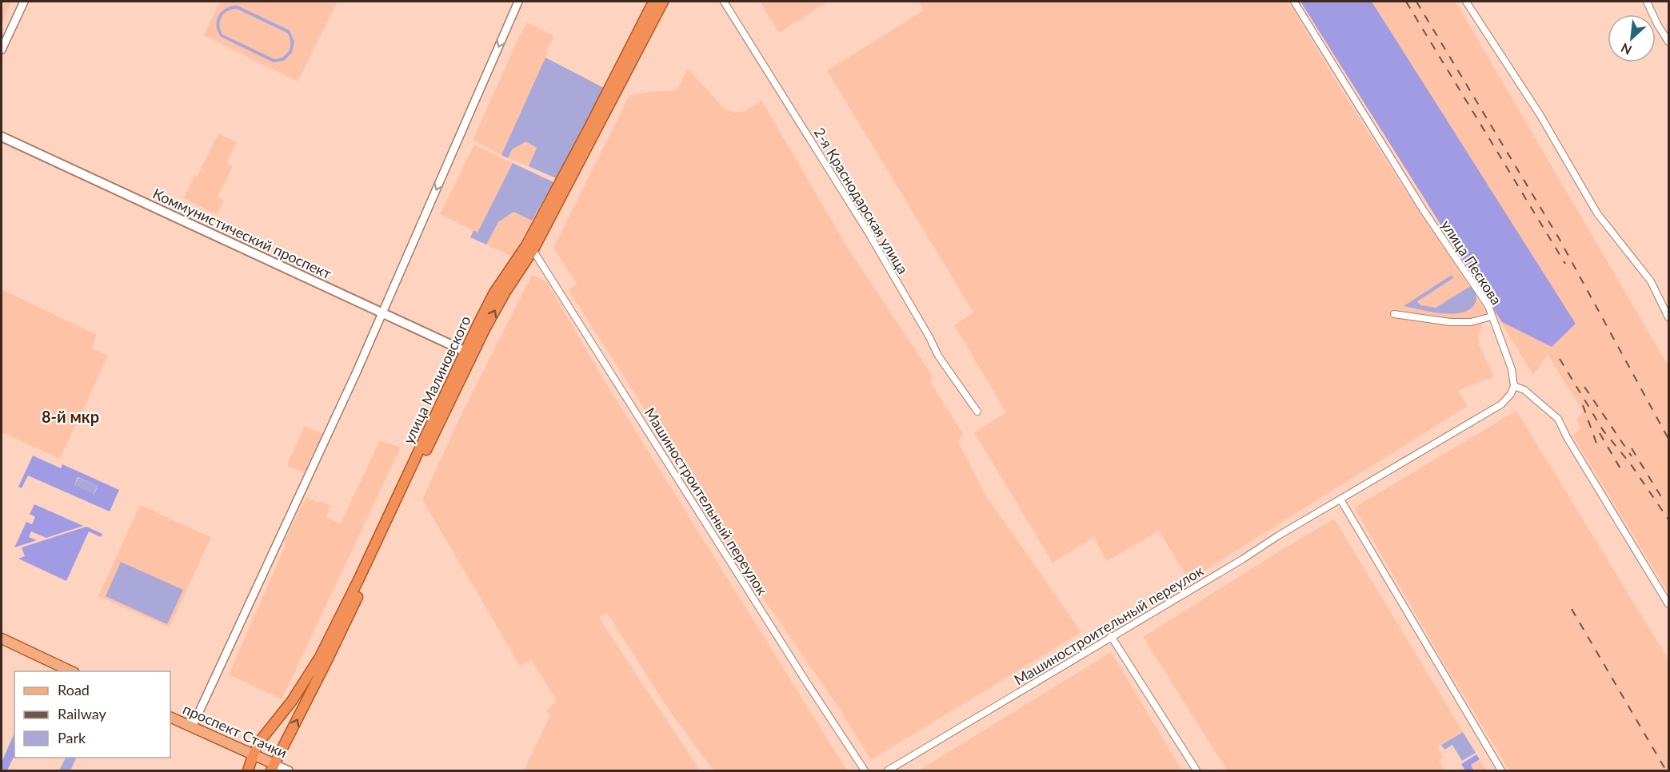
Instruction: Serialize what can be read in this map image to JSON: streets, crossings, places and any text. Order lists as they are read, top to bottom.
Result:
{
  "streets": {
    "highway": ["улица Малиновского"],
    "main road": ["Коммунистический проспект", "проспект Стачки"],
    "street": ["2-я Краснодарская улица", "улица Пескова", "Машиностроительный переулок"]
  },
  "crossings": [
    ["Коммунистический проспект", "улица Малиновского"],
    ["улица Пескова", "Машиностроительный переулок"],
    ["улица Малиновского", "Машиностроительный переулок"],
    ["улица Малиновского", "проспект Стачки"]
  ],
  "districts": ["8-й мкр"],
  "legend": ["Road", "Railway", "Park"],
  "north": "bottom left"
}
